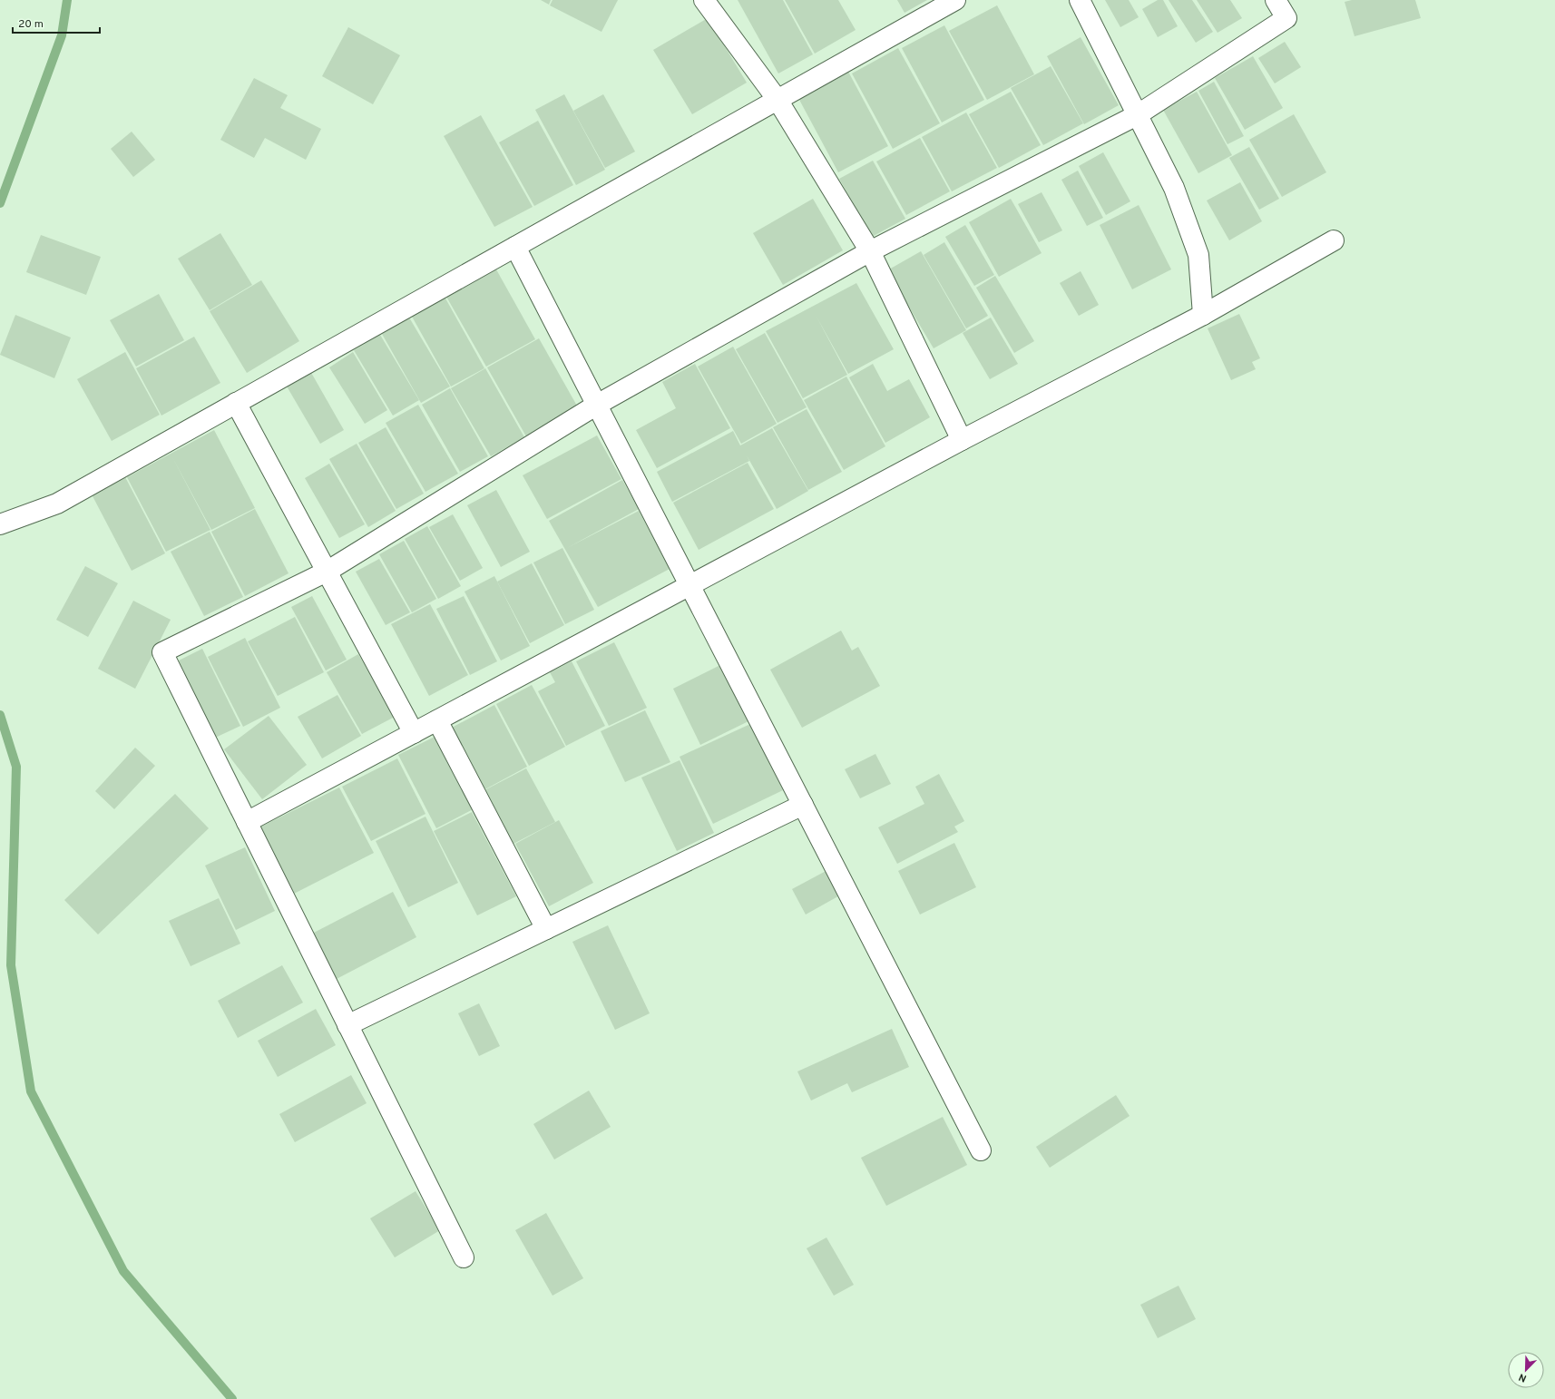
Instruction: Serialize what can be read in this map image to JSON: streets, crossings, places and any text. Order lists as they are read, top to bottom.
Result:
{
  "scale_bar": "20 m",
  "north": "bottom left"
}
